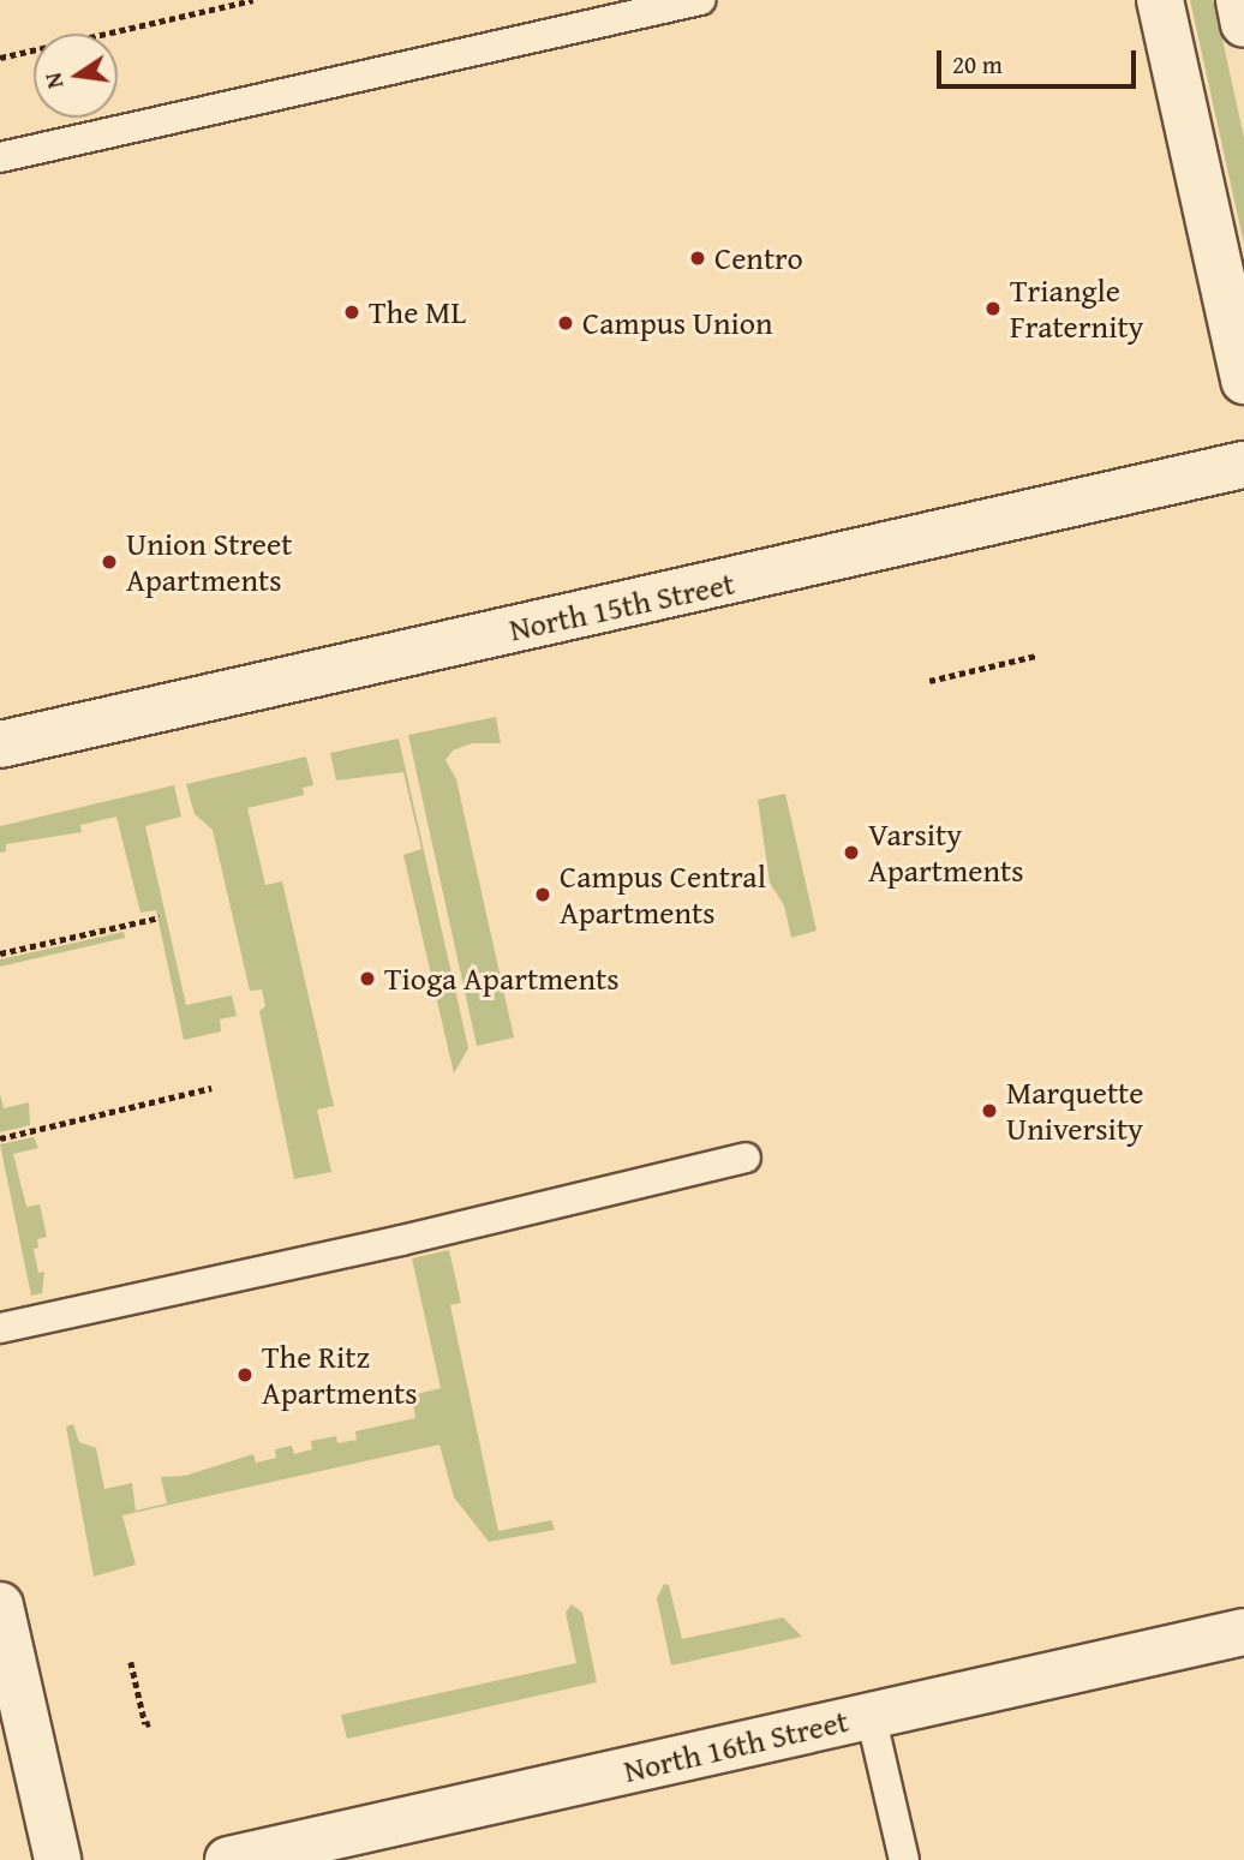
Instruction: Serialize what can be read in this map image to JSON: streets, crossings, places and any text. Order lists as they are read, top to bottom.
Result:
{
  "streets": {
    "street": ["North 15th Street", "North 16th Street"]
  },
  "places": [
    "Centro",
    "Triangle Fraternity",
    "The ML",
    "Campus Union",
    "Union Street Apartments",
    "Varsity Apartments",
    "Campus Central Apartments",
    "Tioga Apartments",
    "Marquette University",
    "The Ritz Apartments"
  ],
  "scale_bar": "20 m",
  "north": "left"
}
